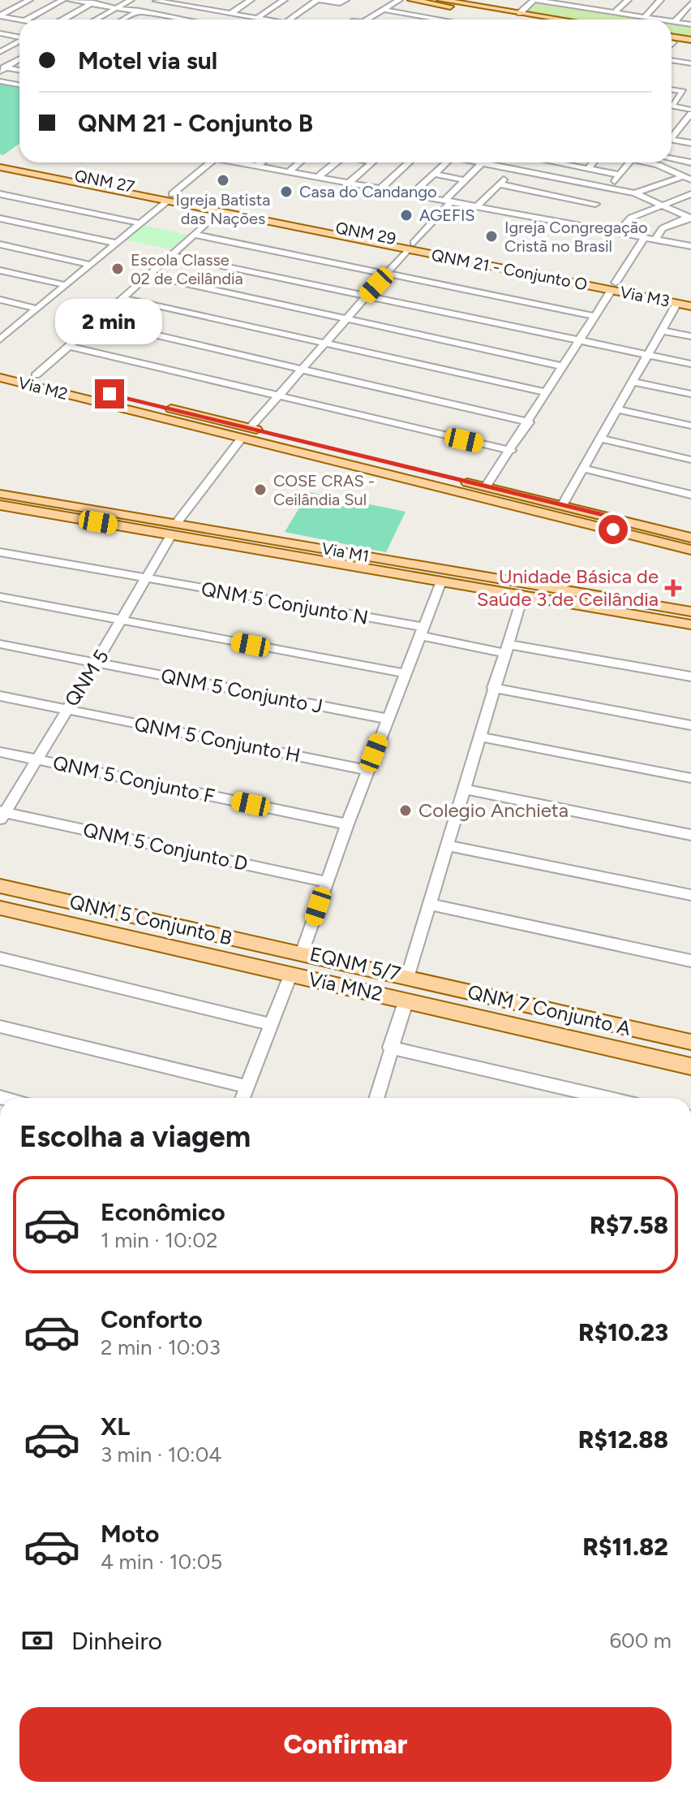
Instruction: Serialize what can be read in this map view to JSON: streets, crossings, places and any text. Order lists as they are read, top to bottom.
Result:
{
  "streets": {
    "main road": [
      "QNM 27",
      "QNM 29",
      "QNM 21 - Conjunto O",
      "Via M3",
      "Via M2",
      "Via M1",
      "QNM 5 Conjunto B",
      "EQNM 5/7",
      "Via MN2",
      "QNM 7 Conjunto A"
    ],
    "street": [
      "QNM 5 Conjunto N",
      "QNM 5",
      "QNM 5 Conjunto J",
      "QNM 5 Conjunto H",
      "QNM 5 Conjunto F",
      "QNM 5 Conjunto D"
    ]
  },
  "crossings": [
    ["QNM 27", "QNM 29"],
    ["QNM 29", "QNM 21 - Conjunto O"],
    ["QNM 29", "Via M3"],
    ["QNM 29", "QNM 5"],
    ["QNM 21 - Conjunto O", "Via M3"],
    ["QNM 21 - Conjunto O", "QNM 5"],
    ["Via M2", "QNM 5"],
    ["Via M1", "QNM 5"],
    ["QNM 5 Conjunto N", "QNM 5"],
    ["QNM 5 Conjunto N", "EQNM 5/7"],
    ["QNM 5", "QNM 5 Conjunto J"],
    ["QNM 5", "QNM 5 Conjunto H"],
    ["QNM 5", "QNM 5 Conjunto F"],
    ["QNM 5", "QNM 5 Conjunto D"],
    ["QNM 5 Conjunto J", "EQNM 5/7"],
    ["QNM 5 Conjunto H", "EQNM 5/7"],
    ["QNM 5 Conjunto F", "EQNM 5/7"],
    ["QNM 5 Conjunto D", "EQNM 5/7"],
    ["QNM 5 Conjunto B", "EQNM 5/7"],
    ["EQNM 5/7", "QNM 7 Conjunto A"]
  ],
  "places": {
    "other": [
      "Igreja Batista das Nações",
      "Casa do Candango",
      "AGEFIS",
      "Igreja Congregação Cristã no Brasil",
      "Escola Classe 02 de Ceilândia",
      "COSE CRAS - Ceilândia Sul",
      "Colegio Anchieta"
    ],
    "health": ["Unidade Básica de Saúde 3 de Ceilândia"]
  },
  "page": {
    "banner": ["Motel via sul", "QNM 21 - Conjunto B"],
    "bubble": "2 min",
    "heading": "Escolha a viagem",
    "list": [
      {
        "name": "Econômico",
        "note": "1 min · 10:02",
        "value": "R$7.58"
      },
      {
        "name": "Conforto",
        "note": "2 min · 10:03",
        "value": "R$10.23"
      },
      {
        "name": "XL",
        "note": "3 min · 10:04",
        "value": "R$12.88"
      },
      {
        "name": "Moto",
        "note": "4 min · 10:05",
        "value": "R$11.82"
      }
    ],
    "pay": ["Dinheiro", "600 m"],
    "buttons": "Confirmar"
  }
}
